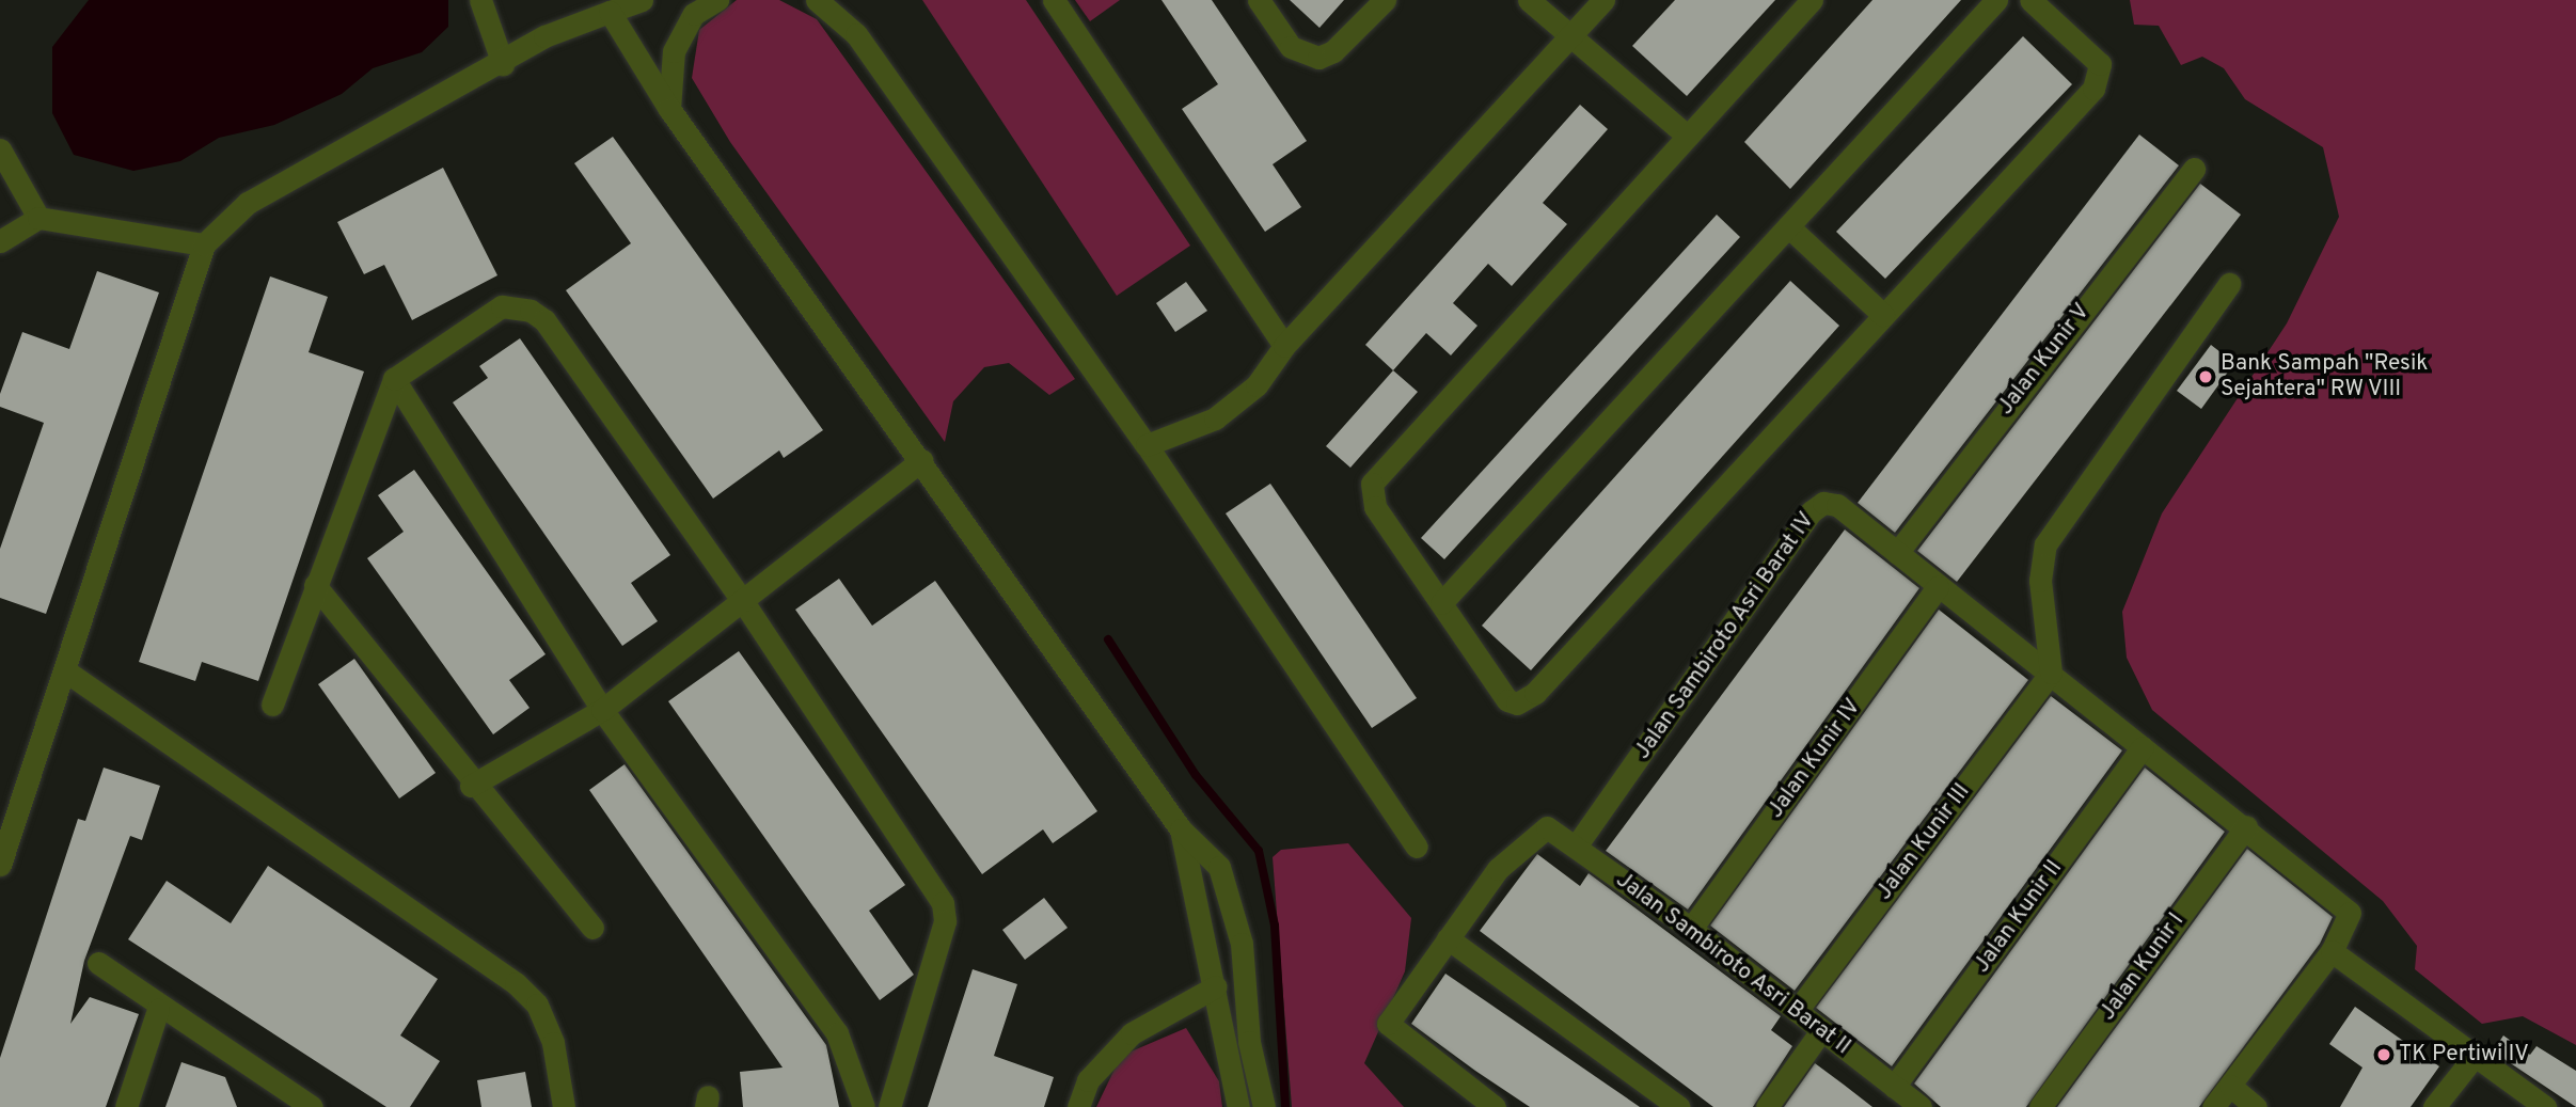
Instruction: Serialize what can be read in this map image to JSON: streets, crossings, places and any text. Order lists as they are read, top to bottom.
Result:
{
  "streets": {
    "street": [
      "Jalan Kunir V",
      "Jalan Sambiroto Asri Barat IV",
      "Jalan Kunir IV",
      "Jalan Kunir III",
      "Jalan Kunir II",
      "Jalan Sambiroto Asri Barat II",
      "Jalan Kunir I"
    ]
  },
  "crossings": [
    ["Jalan Kunir V", "Jalan Sambiroto Asri Barat IV"],
    ["Jalan Sambiroto Asri Barat IV", "Jalan Sambiroto Asri Barat II"],
    ["Jalan Kunir IV", "Jalan Sambiroto Asri Barat II"],
    ["Jalan Kunir III", "Jalan Sambiroto Asri Barat II"],
    ["Jalan Kunir II", "Jalan Sambiroto Asri Barat II"]
  ],
  "places": ["Bank Sampah \"Resik Sejahtera\" RW VIII", "TK Pertiwi IV"]
}
